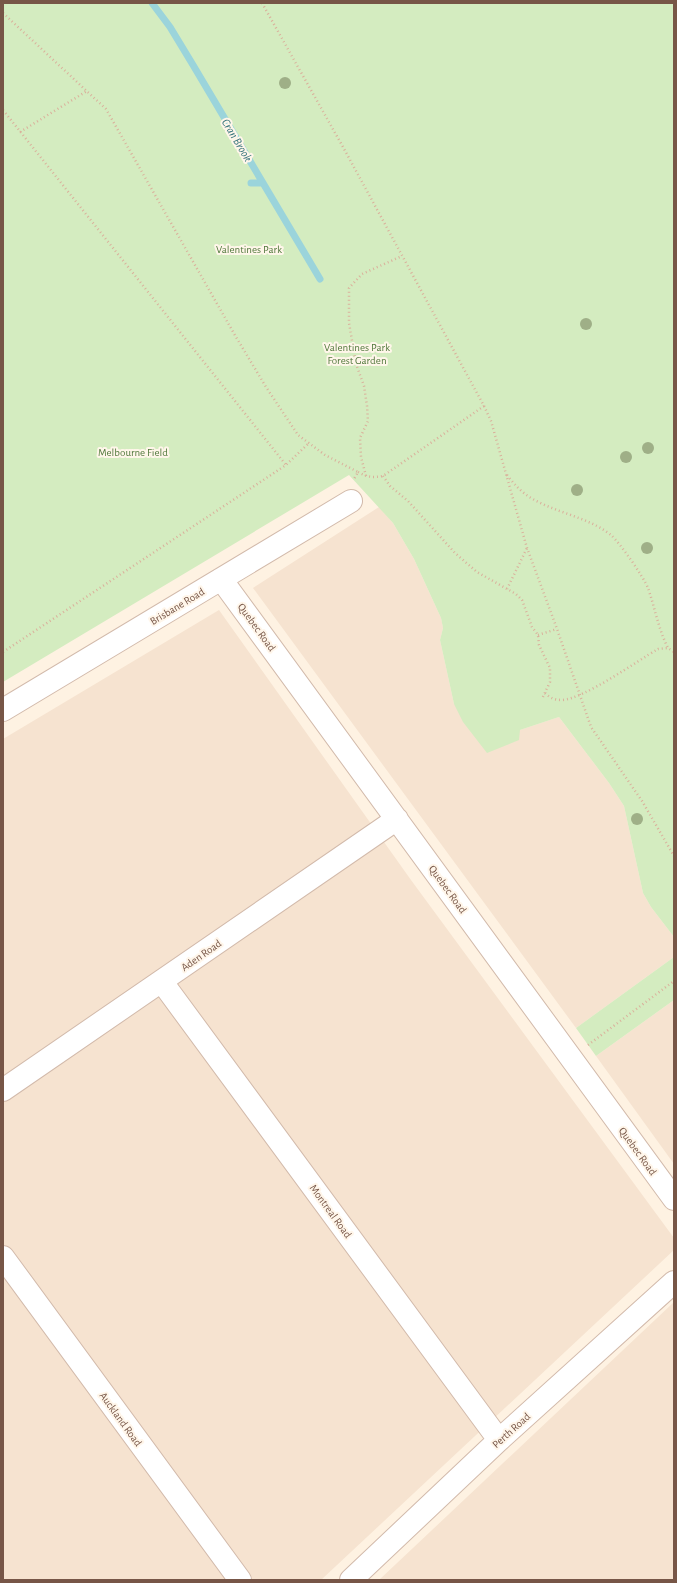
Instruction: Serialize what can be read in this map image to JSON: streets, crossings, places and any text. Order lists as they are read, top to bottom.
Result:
{
  "streets": {
    "street": [
      "Brisbane Road",
      "Quebec Road",
      "Aden Road",
      "Montreal Road",
      "Auckland Road",
      "Perth Road"
    ]
  },
  "crossings": [
    ["Brisbane Road", "Quebec Road"],
    ["Quebec Road", "Aden Road"],
    ["Aden Road", "Montreal Road"],
    ["Montreal Road", "Perth Road"]
  ],
  "water": ["Cran Brook"],
  "parks": ["Valentines Park", "Valentines Park Forest Garden", "Melbourne Field"]
}
